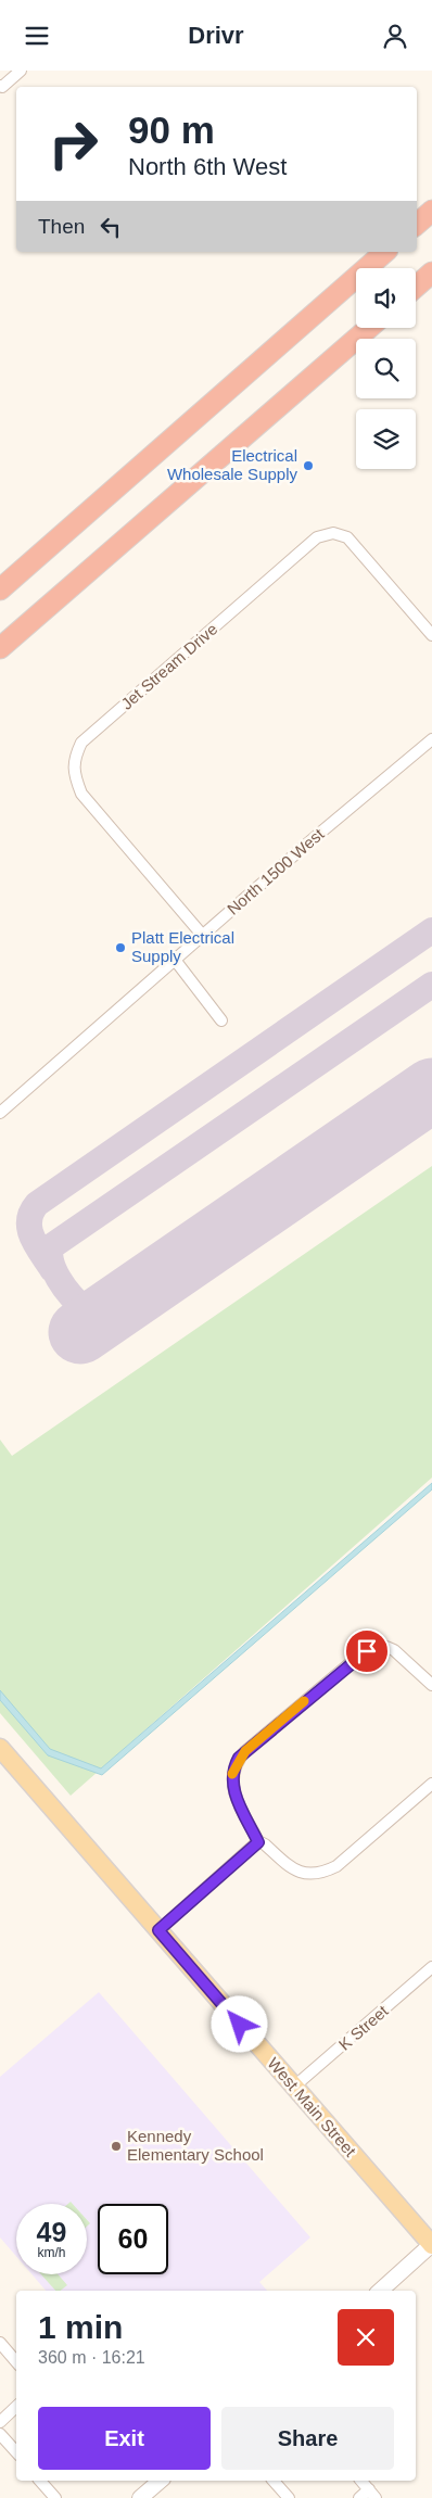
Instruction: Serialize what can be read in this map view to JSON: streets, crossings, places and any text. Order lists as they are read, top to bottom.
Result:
{
  "streets": {
    "main road": ["West Main Street"],
    "street": ["Jet Stream Drive", "North 1500 West", "K Street"]
  },
  "crossings": [
    ["Jet Stream Drive", "North 1500 West"],
    ["K Street", "West Main Street"]
  ],
  "places": ["Electrical Wholesale Supply", "Platt Electrical Supply", "Kennedy Elementary School"],
  "page": {
    "header": "Drivr",
    "turn": ["90 m", "North 6th West"],
    "then": "Then",
    "speed": "49 km/h",
    "limit": "60",
    "heading": ["1 min", "360 m · 16:21"],
    "buttons": ["Exit", "Share"]
  }
}
